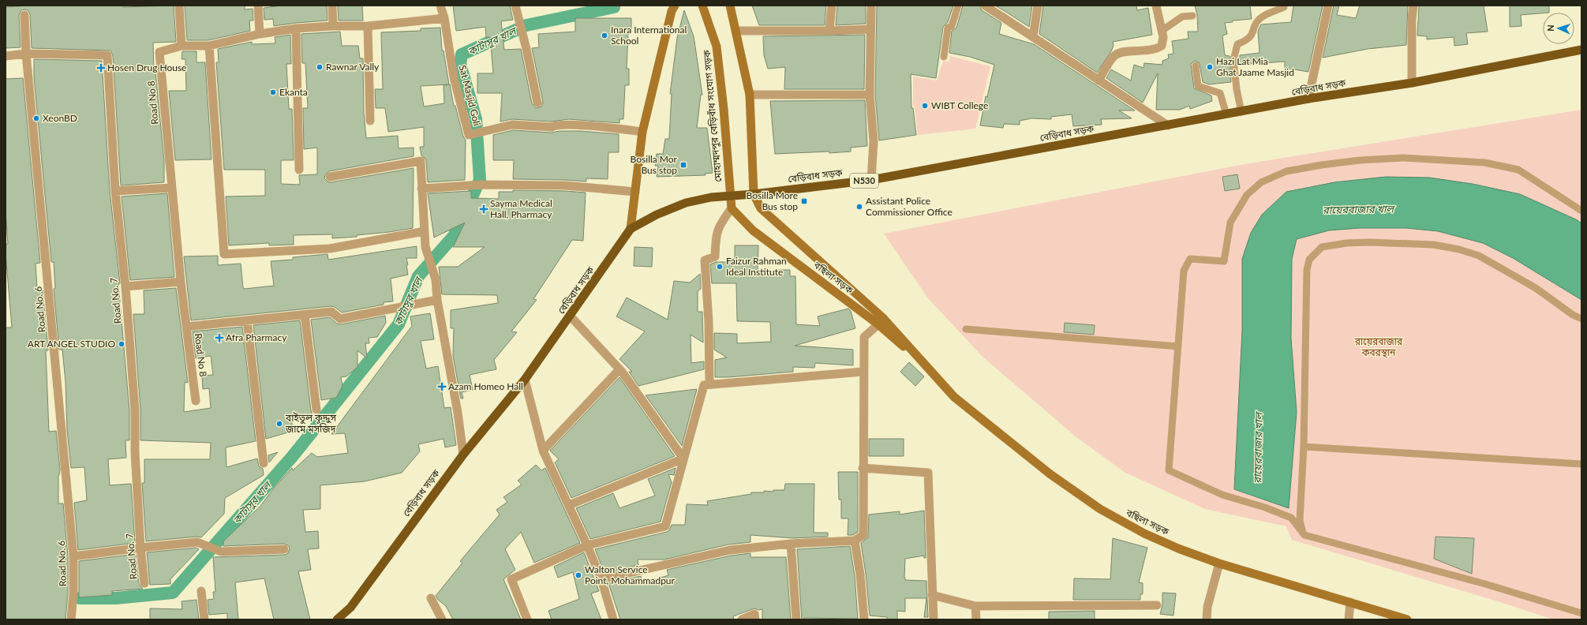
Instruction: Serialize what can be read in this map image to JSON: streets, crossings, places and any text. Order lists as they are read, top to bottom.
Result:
{
  "streets": {
    "highway": ["বেড়িবাধ সড়ক", "N530"],
    "main road": ["মোহাম্মদপুর বেড়িবাঁধ সংযোগ সড়ক", "বছিলা সড়ক"],
    "street": [
      "Sat Masjid Goli",
      "Road No 8",
      "Road No. 7",
      "Road No. 6"
    ]
  },
  "crossings": [
    ["বেড়িবাধ সড়ক", "মোহাম্মদপুর বেড়িবাঁধ সংযোগ সড়ক"],
    ["বেড়িবাধ সড়ক", "বছিলা সড়ক"],
    ["Sat Masjid Goli", "Road No 8"],
    ["মোহাম্মদপুর বেড়িবাঁধ সংযোগ সড়ক", "বছিলা সড়ক"],
    ["Road No. 7", "Road No. 6"]
  ],
  "water": ["কাটাসুর খাল", "রায়েরবাজার খাল"],
  "parks": ["রায়েরবাজার কবরস্থান"],
  "places": {
    "other": [
      "Inara International School",
      "Rawnar Vally",
      "Hazi Lat Mia Ghat Jaame Masjid",
      "Ekanta",
      "WIBT College",
      "XeonBD",
      "Assistant Police Commissioner Office",
      "Faizur Rahman Ideal Institute",
      "ART ANGEL STUDIO",
      "বাইতুল কুদ্দুস জামে মসজিদ",
      "Walton Service Point, Mohammadpur"
    ],
    "health": [
      "Hosen Drug House",
      "Sayma Medical Hall, Pharmacy",
      "Afra Pharmacy",
      "Azam Homeo Hall"
    ],
    "transit": ["Bosilla Mor Bus stop", "Bosilla More Bus stop"]
  },
  "north": "left"
}
